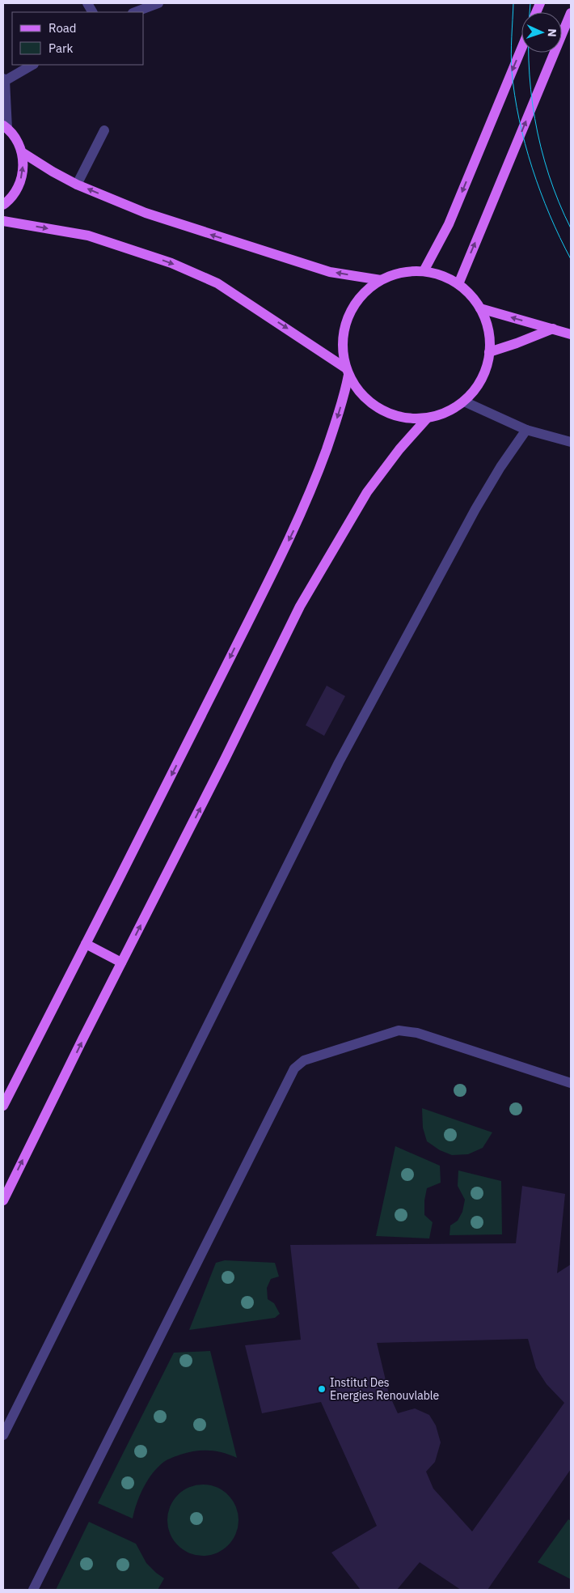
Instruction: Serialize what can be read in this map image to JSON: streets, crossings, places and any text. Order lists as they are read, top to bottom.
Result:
{
  "places": ["Institut Des Energies Renouvlable"],
  "legend": ["Road", "Park"],
  "north": "right"
}
